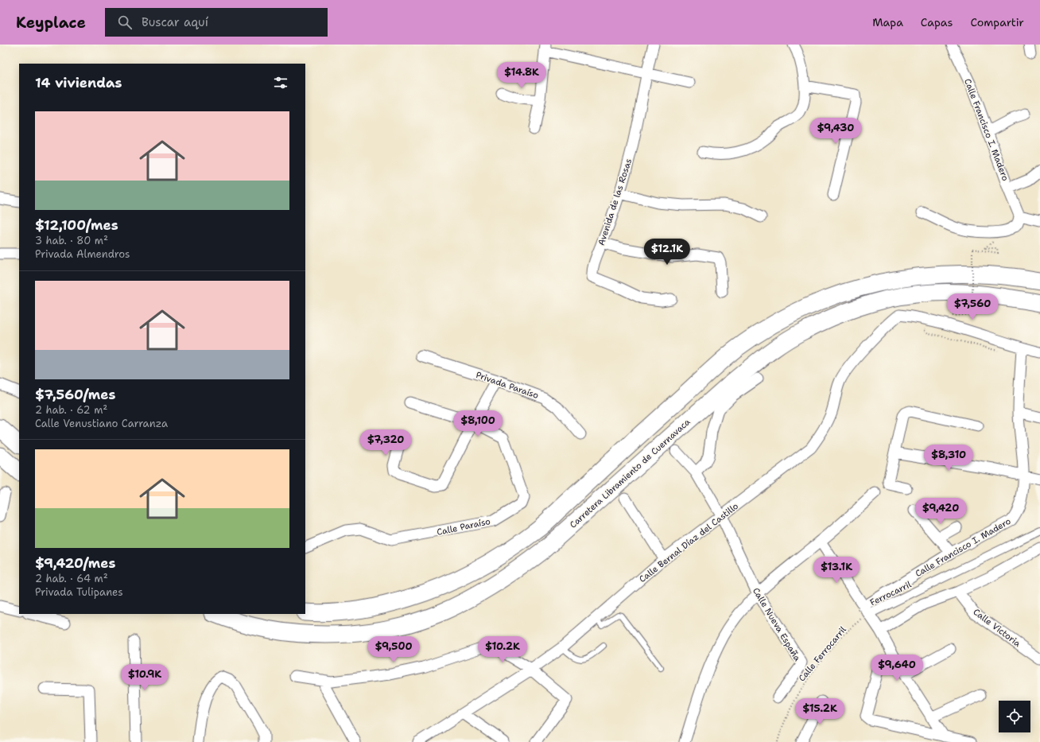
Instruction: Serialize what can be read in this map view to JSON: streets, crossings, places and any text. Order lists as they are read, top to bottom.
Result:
{
  "streets": {
    "highway": ["Carretera Libramiento de Cuernavaca"],
    "street": [
      "Calle Francisco I. Madero",
      "Avenida de las Rosas",
      "Privada Paraíso",
      "Calle Paraíso",
      "Calle Bernal Díaz del Castillo",
      "Ferrocarril",
      "Calle Nueva España",
      "Calle Victoria"
    ],
    "path": ["Calle Ferrocarril"]
  },
  "crossings": [
    ["Calle Francisco I. Madero", "Calle Bernal Díaz del Castillo"],
    ["Calle Francisco I. Madero", "Ferrocarril"],
    ["Calle Francisco I. Madero", "Calle Ferrocarril"],
    ["Calle Bernal Díaz del Castillo", "Calle Nueva España"],
    ["Ferrocarril", "Calle Ferrocarril"]
  ],
  "page": {
    "header": "Keyplace",
    "search": "Buscar aquí",
    "nav": ["Mapa", "Capas", "Compartir"],
    "price": [
      "$14.8K",
      "$9,430",
      "$12.1K",
      "$7,560",
      "$8,100",
      "$7,320",
      "$8,310",
      "$9,420",
      "$13.1K",
      "$9,500",
      "$10.2K",
      "$9,640",
      "$10.9K",
      "$15.2K"
    ],
    "heading": "14 viviendas",
    "list": [
      {
        "name": "$12,100/mes",
        "note": "3 hab. · 80 m² · Privada Almendros"
      },
      {
        "name": "$7,560/mes",
        "note": "2 hab. · 62 m² · Calle Venustiano Carranza"
      },
      {
        "name": "$9,420/mes",
        "note": "2 hab. · 64 m² · Privada Tulipanes"
      }
    ]
  }
}
